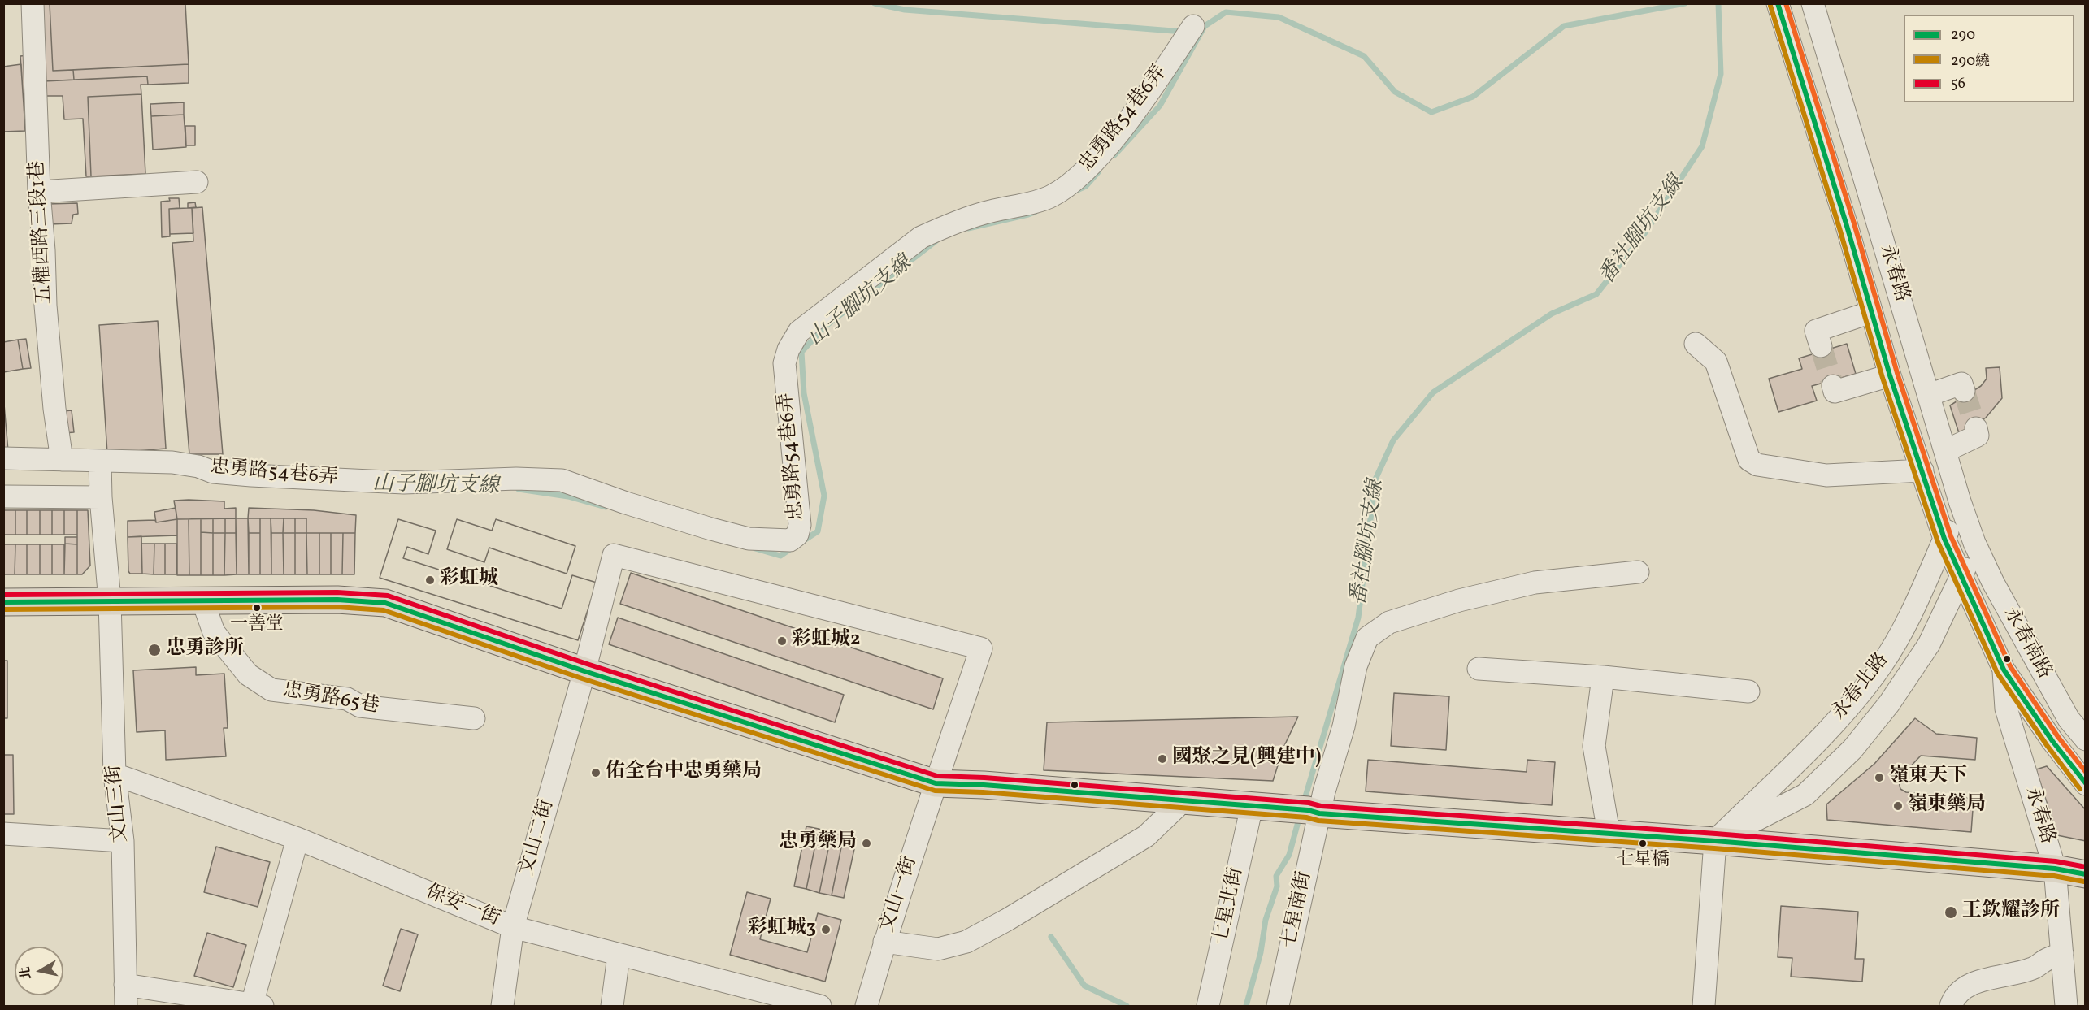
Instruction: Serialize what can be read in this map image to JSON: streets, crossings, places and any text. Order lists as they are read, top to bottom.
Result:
{
  "streets": {
    "street": [
      "忠勇路54巷6弄",
      "五權西路三段1巷",
      "永春路",
      "永春南路",
      "永春北路",
      "忠勇路65巷",
      "文山三街",
      "文山二街",
      "文山一街",
      "七星北街",
      "保安一街",
      "七星南街"
    ]
  },
  "crossings": [
    ["忠勇路54巷6弄", "文山三街"],
    ["永春路", "永春南路"],
    ["永春路", "永春北路"],
    ["永春南路", "永春北路"],
    ["文山三街", "保安一街"],
    ["文山二街", "文山一街"],
    ["文山二街", "保安一街"]
  ],
  "water": ["番社腳坑支線", "山子腳坑支線"],
  "places": [
    "彩虹城",
    "一善堂",
    "彩虹城2",
    "忠勇診所",
    "國聚之見(興建中)",
    "佑全台中忠勇藥局",
    "嶺東天下",
    "嶺東藥局",
    "忠勇藥局",
    "七星橋",
    "王欽耀診所",
    "彩虹城3"
  ],
  "lines": ["transit line 290", "transit line 290繞", "transit line 56"],
  "legend": ["290", "290繞", "56"],
  "north": "left"
}
